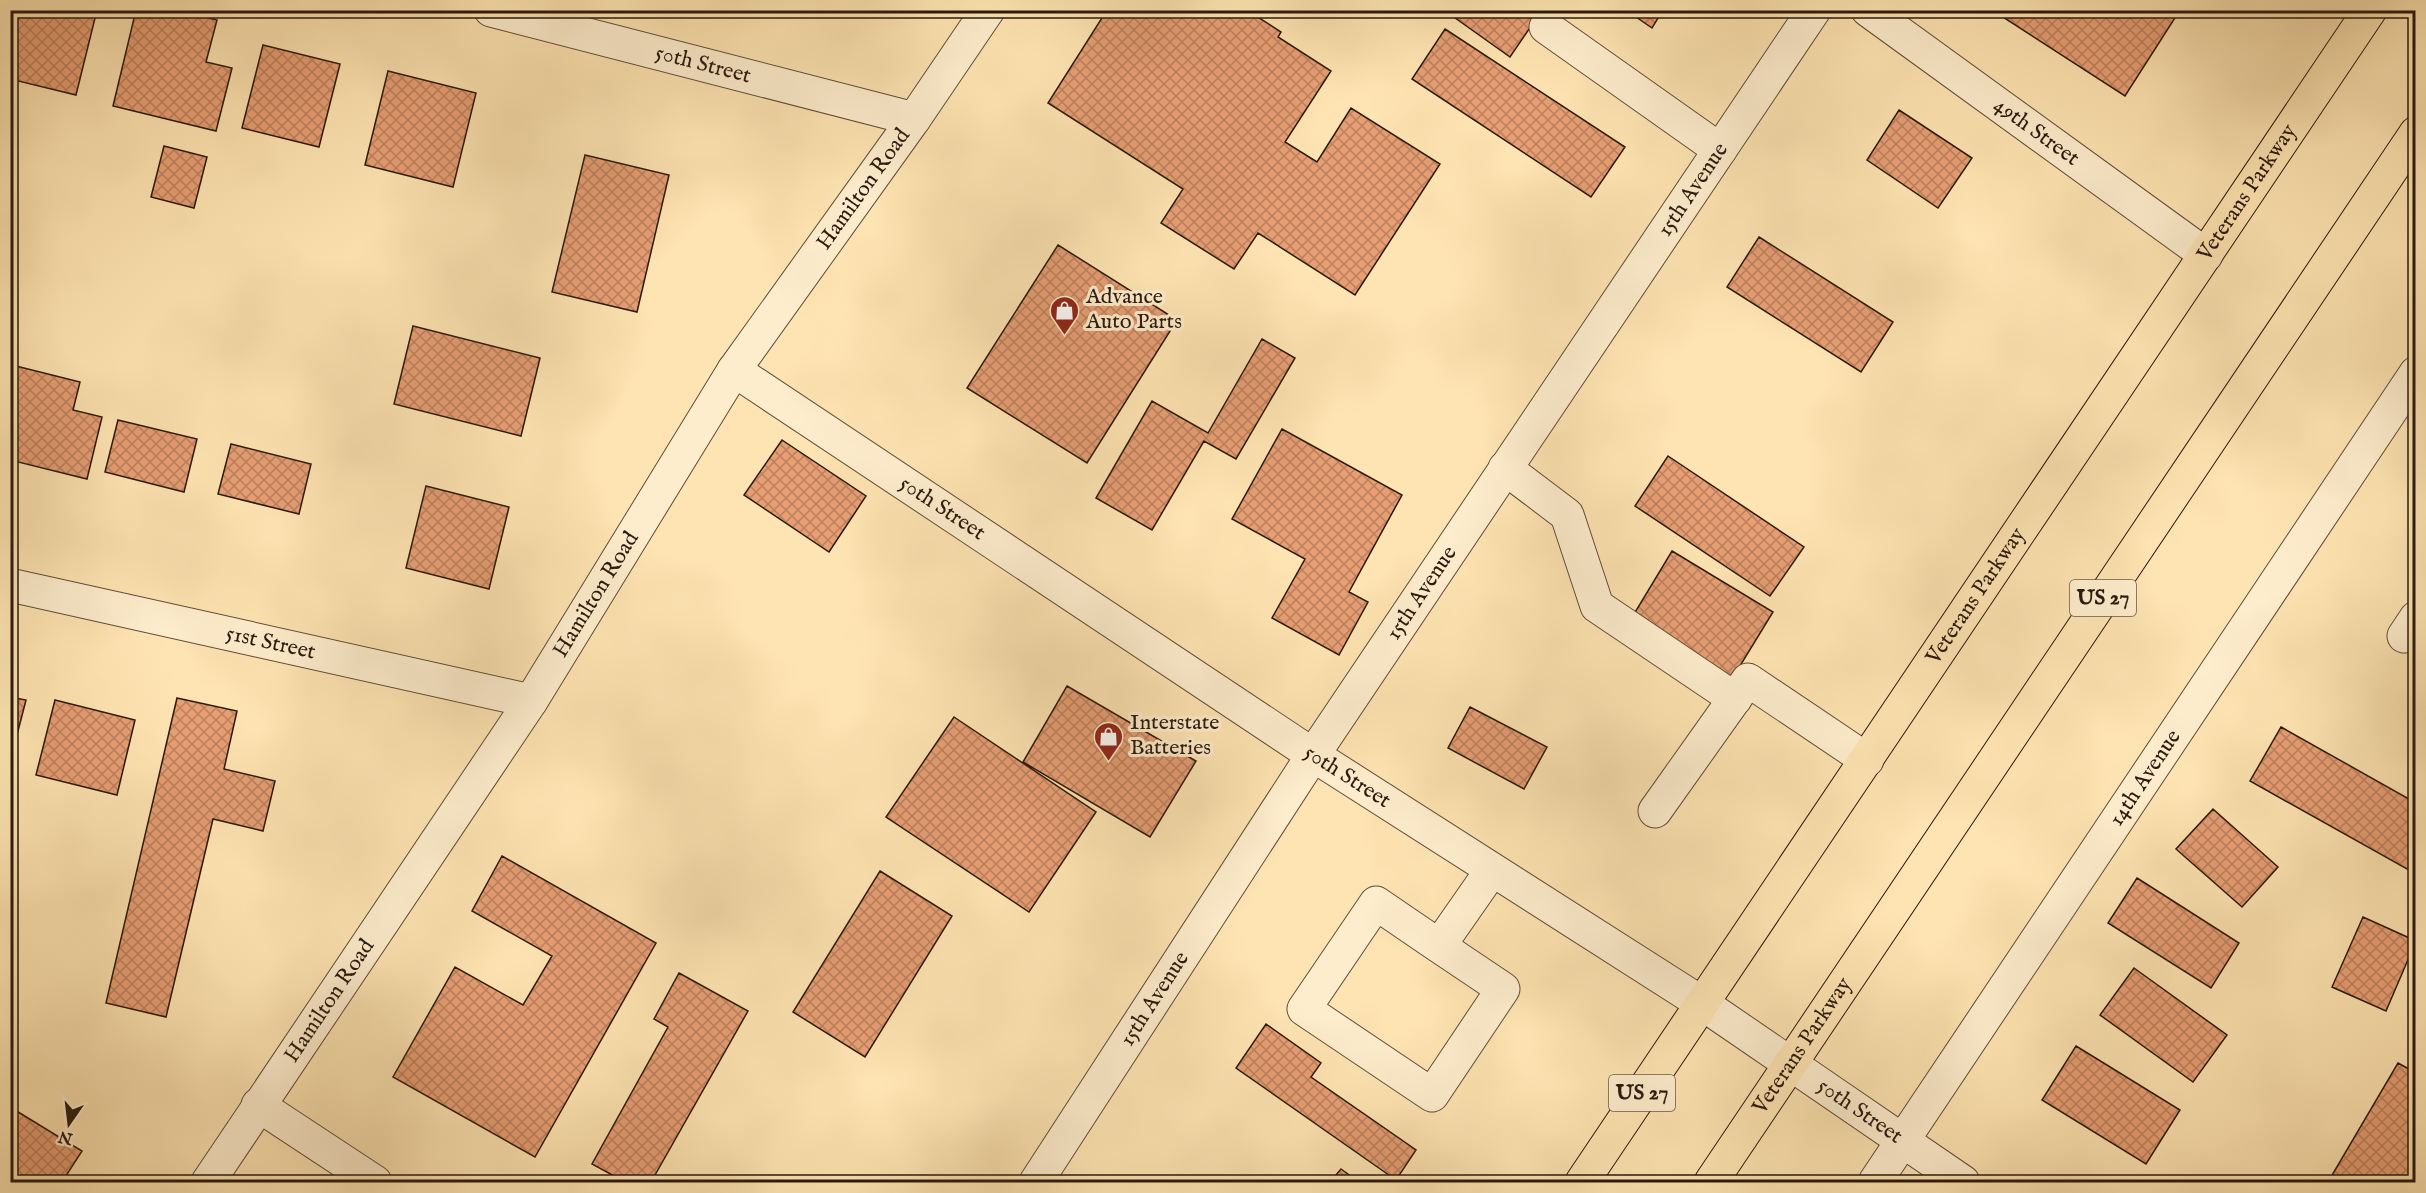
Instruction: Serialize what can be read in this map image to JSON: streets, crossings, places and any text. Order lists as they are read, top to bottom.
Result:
{
  "streets": {
    "main road": ["Veterans Parkway", "US 27"],
    "street": [
      "50th Street",
      "49th Street",
      "Hamilton Road",
      "15th Avenue",
      "51st Street",
      "14th Avenue"
    ]
  },
  "crossings": [
    ["50th Street", "Hamilton Road"],
    ["50th Street", "15th Avenue"],
    ["50th Street", "Veterans Parkway"],
    ["50th Street", "14th Avenue"],
    ["49th Street", "Veterans Parkway"],
    ["Hamilton Road", "51st Street"]
  ],
  "places": {
    "shop": ["Advance Auto Parts", "Interstate Batteries"]
  },
  "north": "bottom"
}
